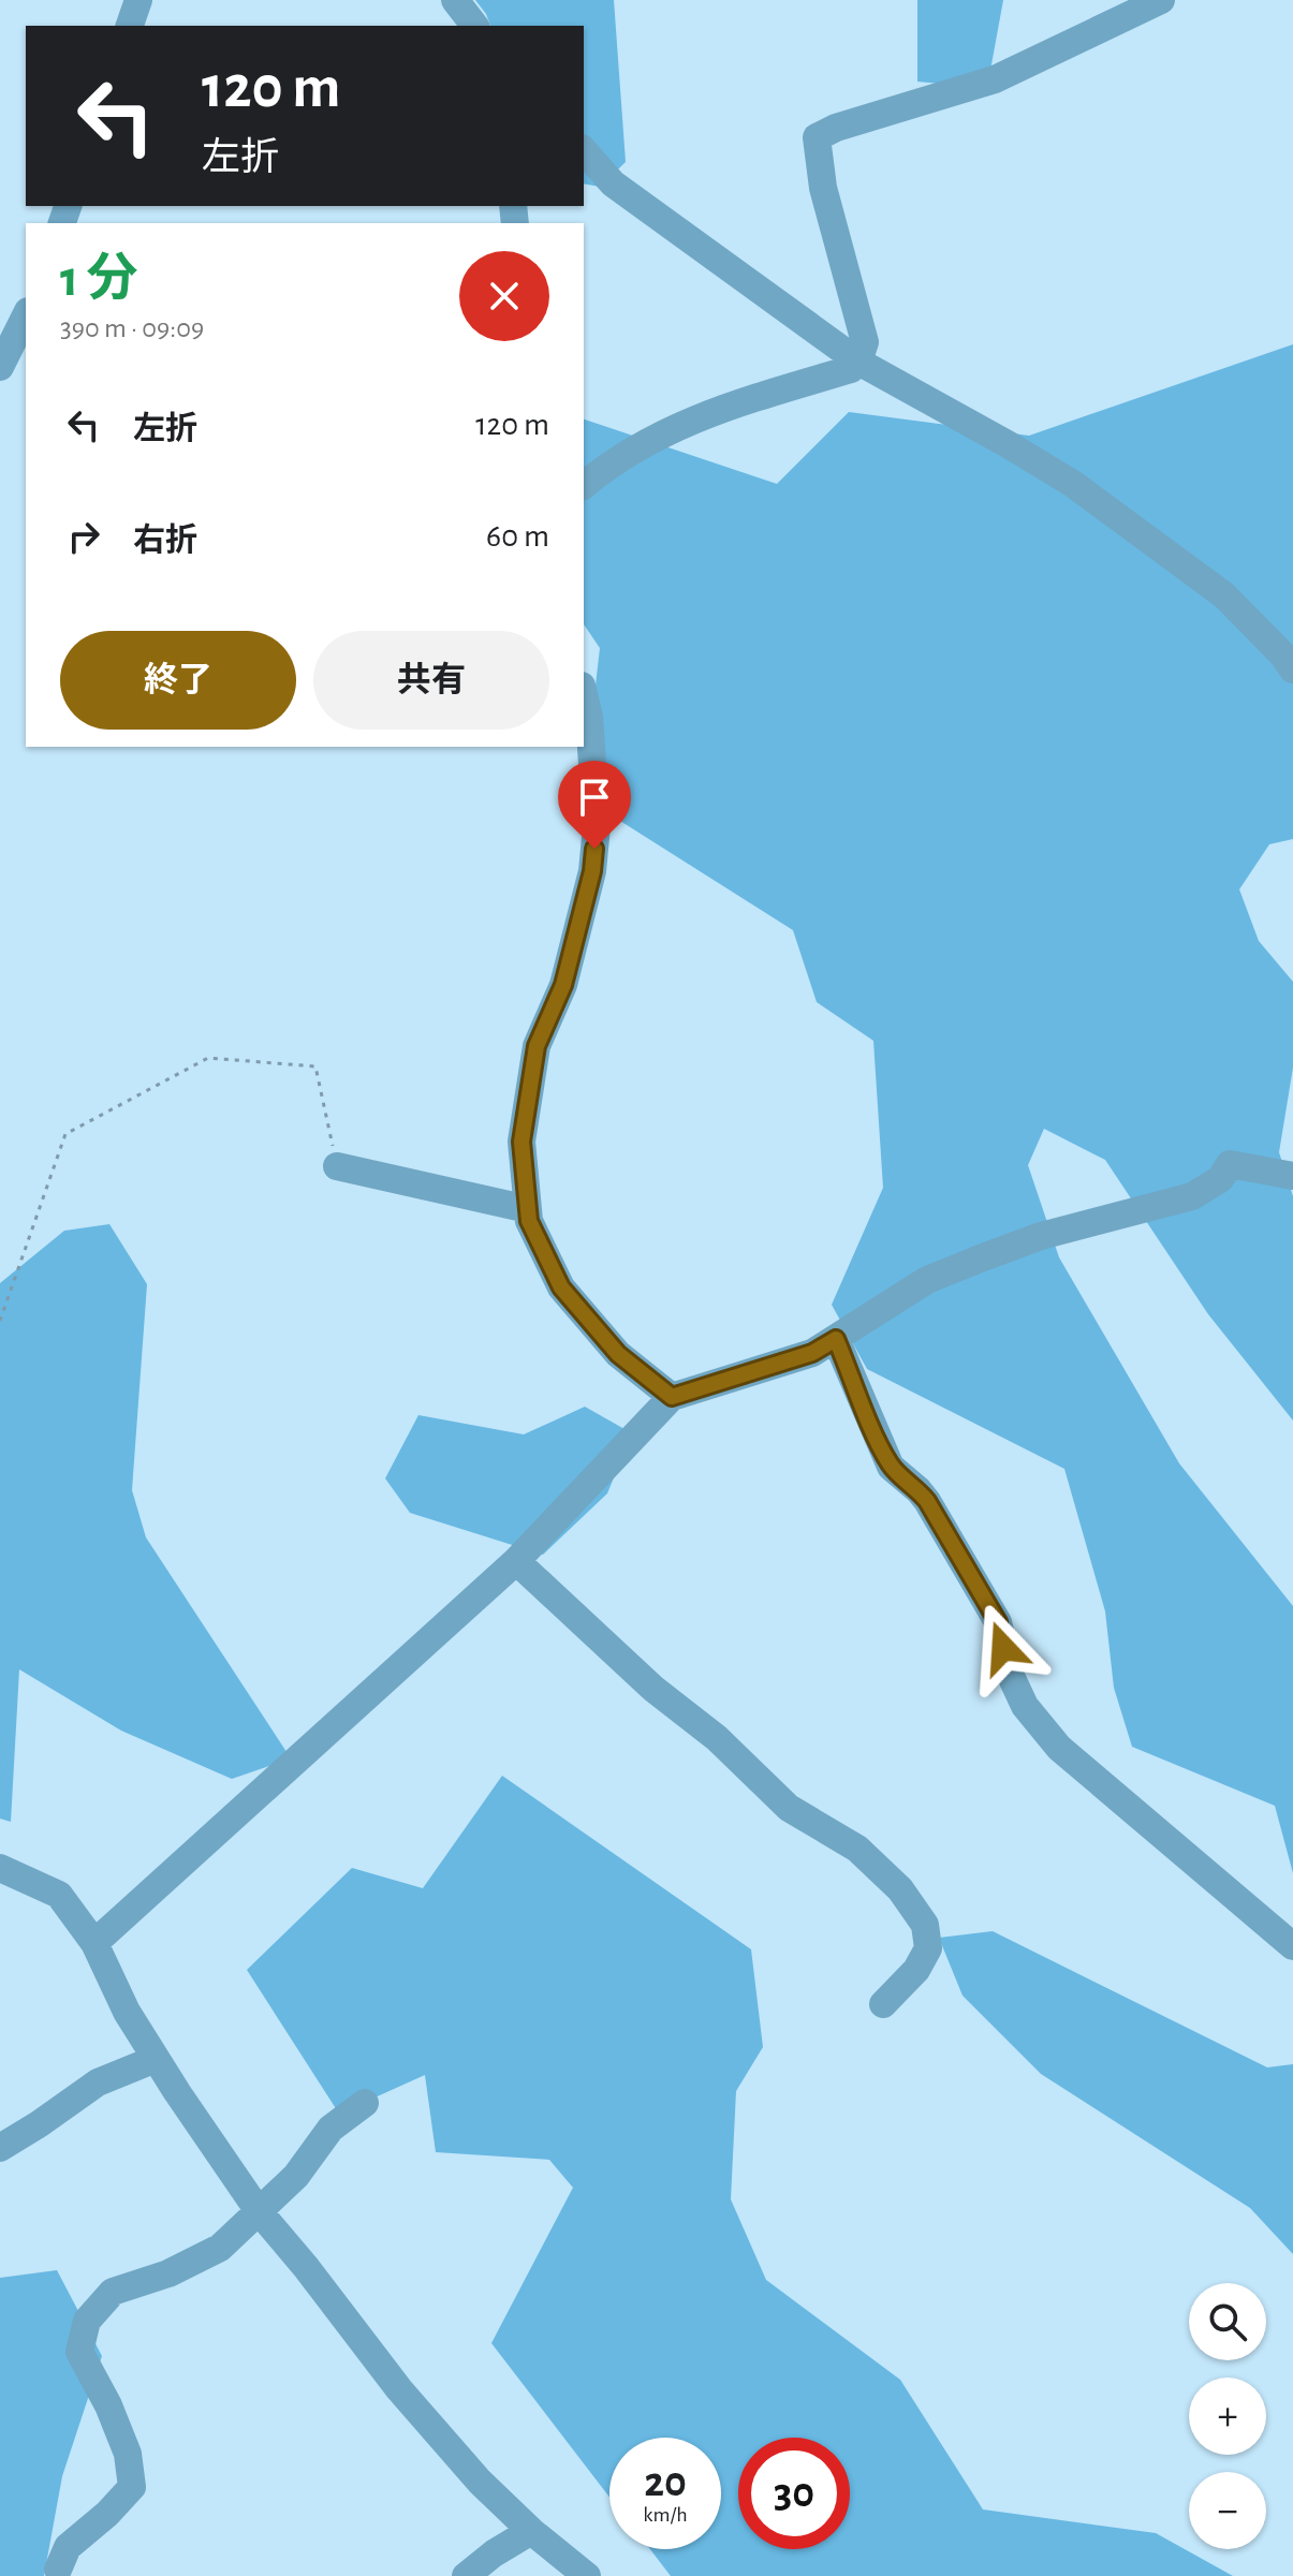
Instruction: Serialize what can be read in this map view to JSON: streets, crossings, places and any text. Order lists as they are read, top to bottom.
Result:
{
  "page": {
    "turn": ["120 m", "左折"],
    "heading": ["1 分", "390 m · 09:09"],
    "list": [
      {
        "name": "左折",
        "value": "120 m"
      },
      {
        "name": "右折",
        "value": "60 m"
      }
    ],
    "buttons": ["終了", "共有"],
    "map_buttons": ["+", "−"],
    "speed": "20 km/h",
    "limit": "30"
  }
}
